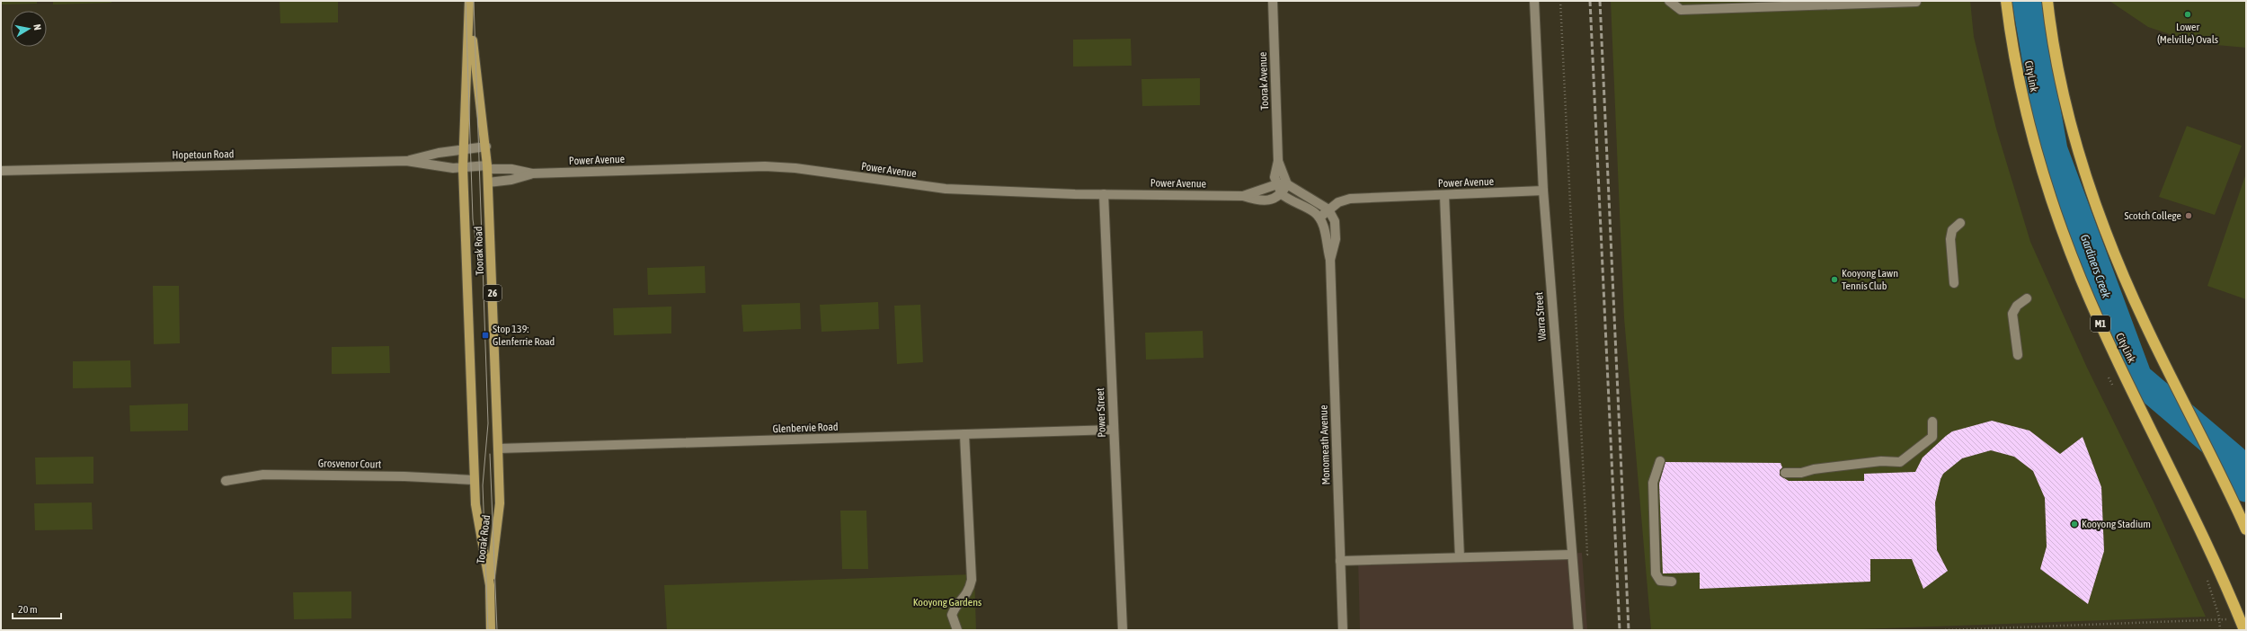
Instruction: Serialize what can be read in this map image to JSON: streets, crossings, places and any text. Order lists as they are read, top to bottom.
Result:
{
  "streets": {
    "highway": ["CityLink", "M1"],
    "main road": ["Toorak Road", "26"],
    "street": [
      "Toorak Avenue",
      "Hopetoun Road",
      "Power Avenue",
      "Warra Street",
      "Power Street",
      "Glenbervie Road",
      "Monomeath Avenue",
      "Grosvenor Court"
    ]
  },
  "crossings": [
    ["Toorak Avenue", "Power Avenue"],
    ["Hopetoun Road", "Power Avenue"],
    ["Hopetoun Road", "Toorak Road"],
    ["Power Avenue", "Toorak Road"],
    ["Power Avenue", "Warra Street"],
    ["Power Avenue", "Power Street"],
    ["Power Avenue", "Monomeath Avenue"],
    ["Toorak Road", "Glenbervie Road"],
    ["Toorak Road", "Grosvenor Court"],
    ["Power Street", "Glenbervie Road"]
  ],
  "water": ["Gardiners Creek"],
  "parks": ["Kooyong Gardens"],
  "places": {
    "other": [
      "Lower (Melville) Ovals",
      "Scotch College",
      "Kooyong Lawn Tennis Club",
      "Kooyong Stadium"
    ],
    "transit": ["Stop 139: Glenferrie Road"]
  },
  "scale_bar": "20 m",
  "north": "right"
}
